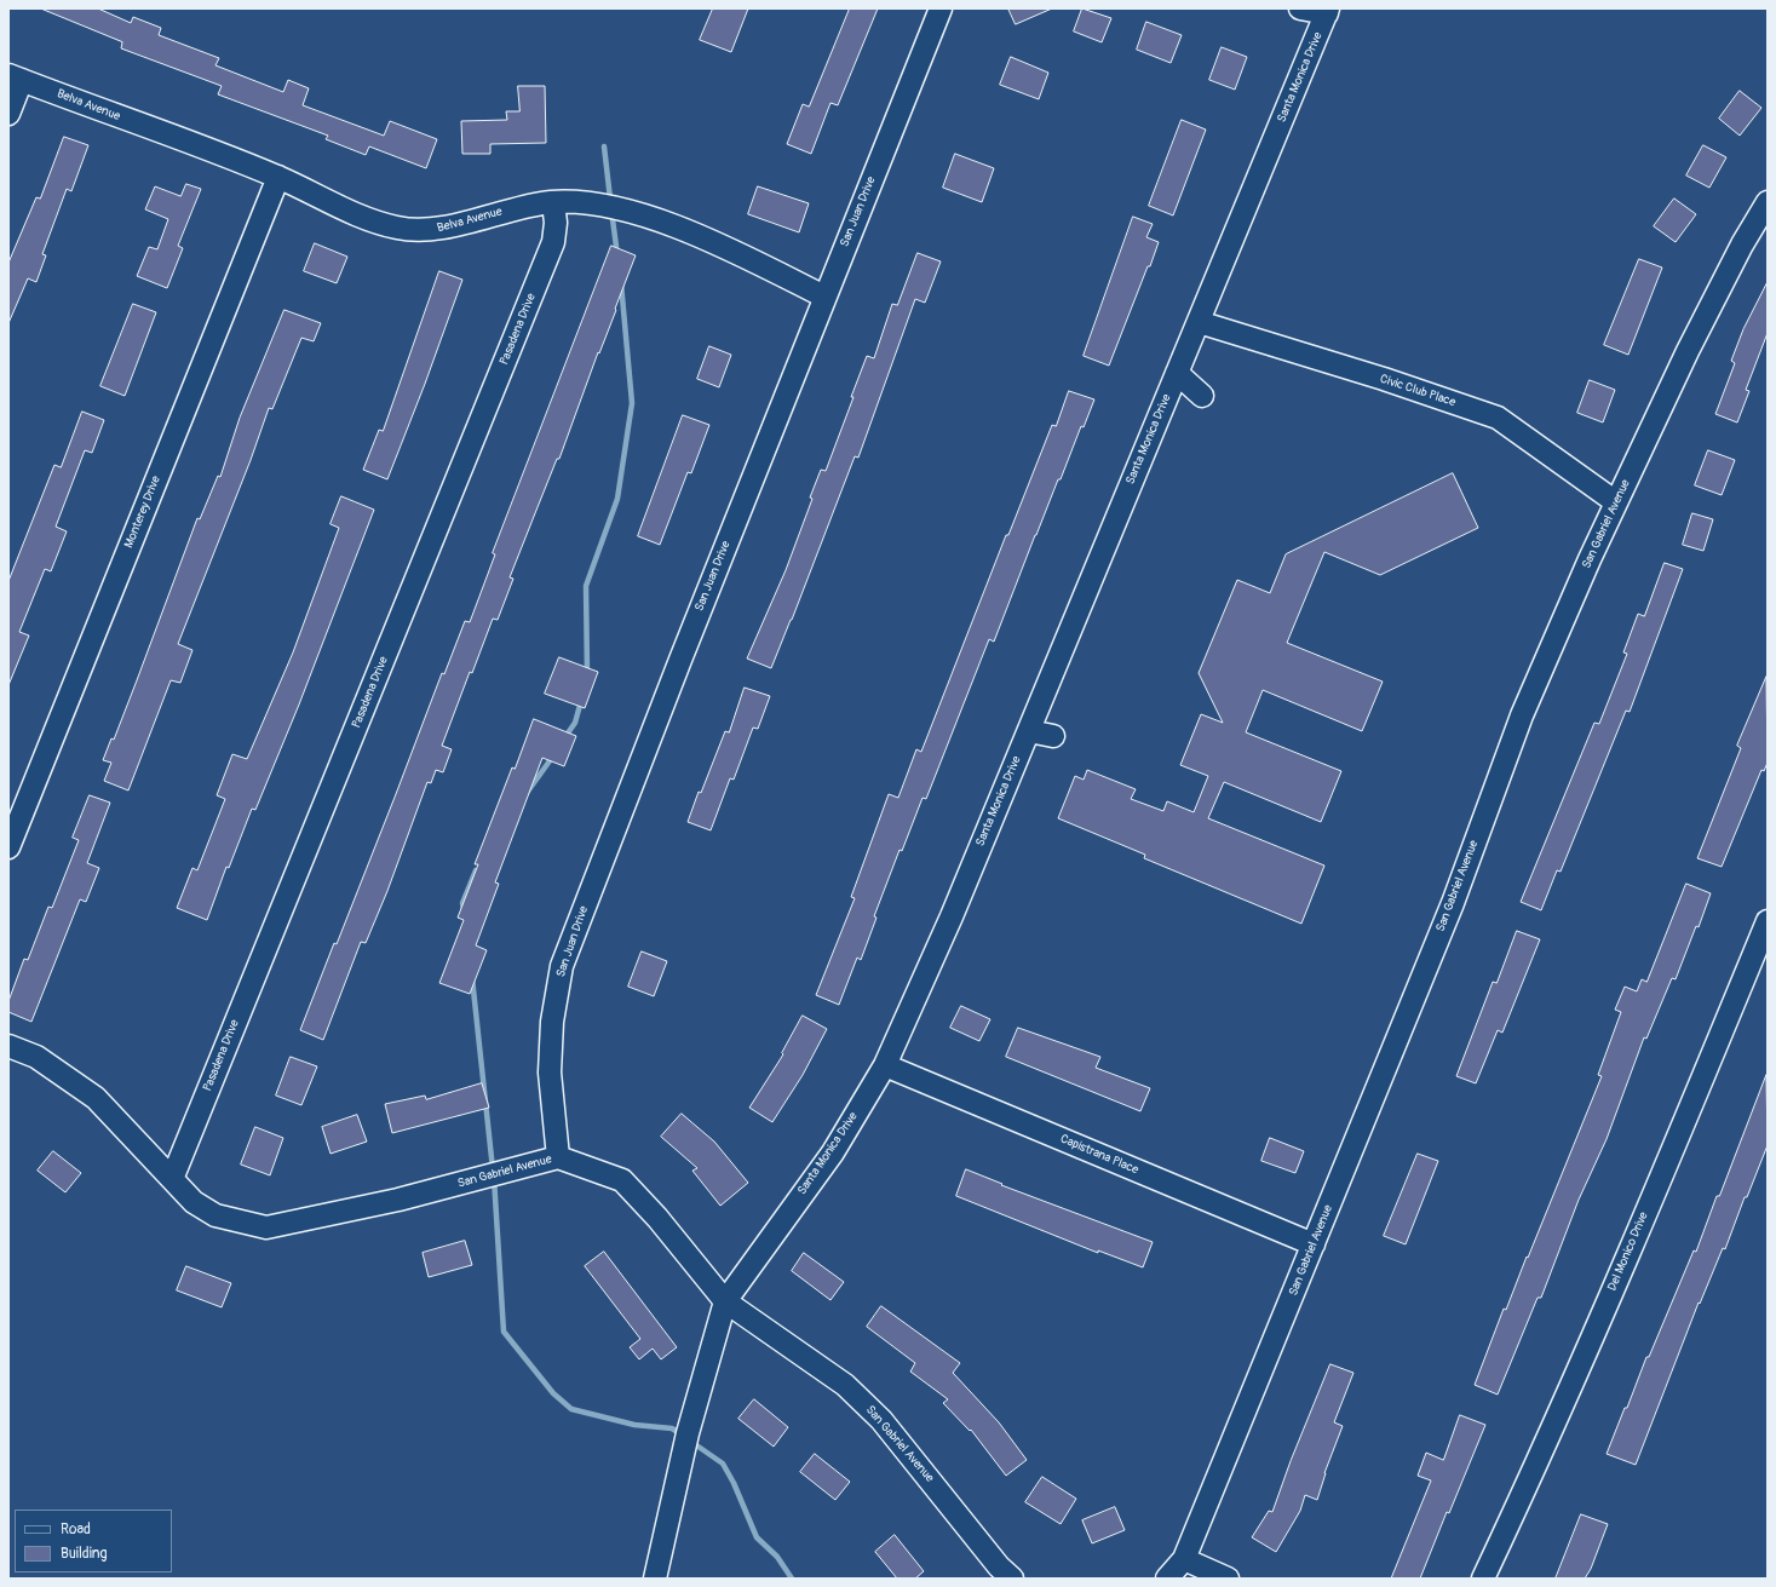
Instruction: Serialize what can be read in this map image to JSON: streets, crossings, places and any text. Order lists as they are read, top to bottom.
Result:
{
  "streets": {
    "street": [
      "Santa Monica Drive",
      "Belva Avenue",
      "San Juan Drive",
      "Pasadena Drive",
      "Civic Club Place",
      "Monterey Drive",
      "San Gabriel Avenue",
      "Capistrana Place",
      "Del Monico Drive"
    ]
  },
  "crossings": [
    ["Santa Monica Drive", "Civic Club Place"],
    ["Santa Monica Drive", "San Gabriel Avenue"],
    ["Santa Monica Drive", "Capistrana Place"],
    ["Belva Avenue", "San Juan Drive"],
    ["Belva Avenue", "Pasadena Drive"],
    ["Belva Avenue", "Monterey Drive"],
    ["San Juan Drive", "San Gabriel Avenue"],
    ["Pasadena Drive", "San Gabriel Avenue"],
    ["Civic Club Place", "San Gabriel Avenue"],
    ["San Gabriel Avenue", "Capistrana Place"]
  ],
  "legend": ["Road", "Building"]
}
